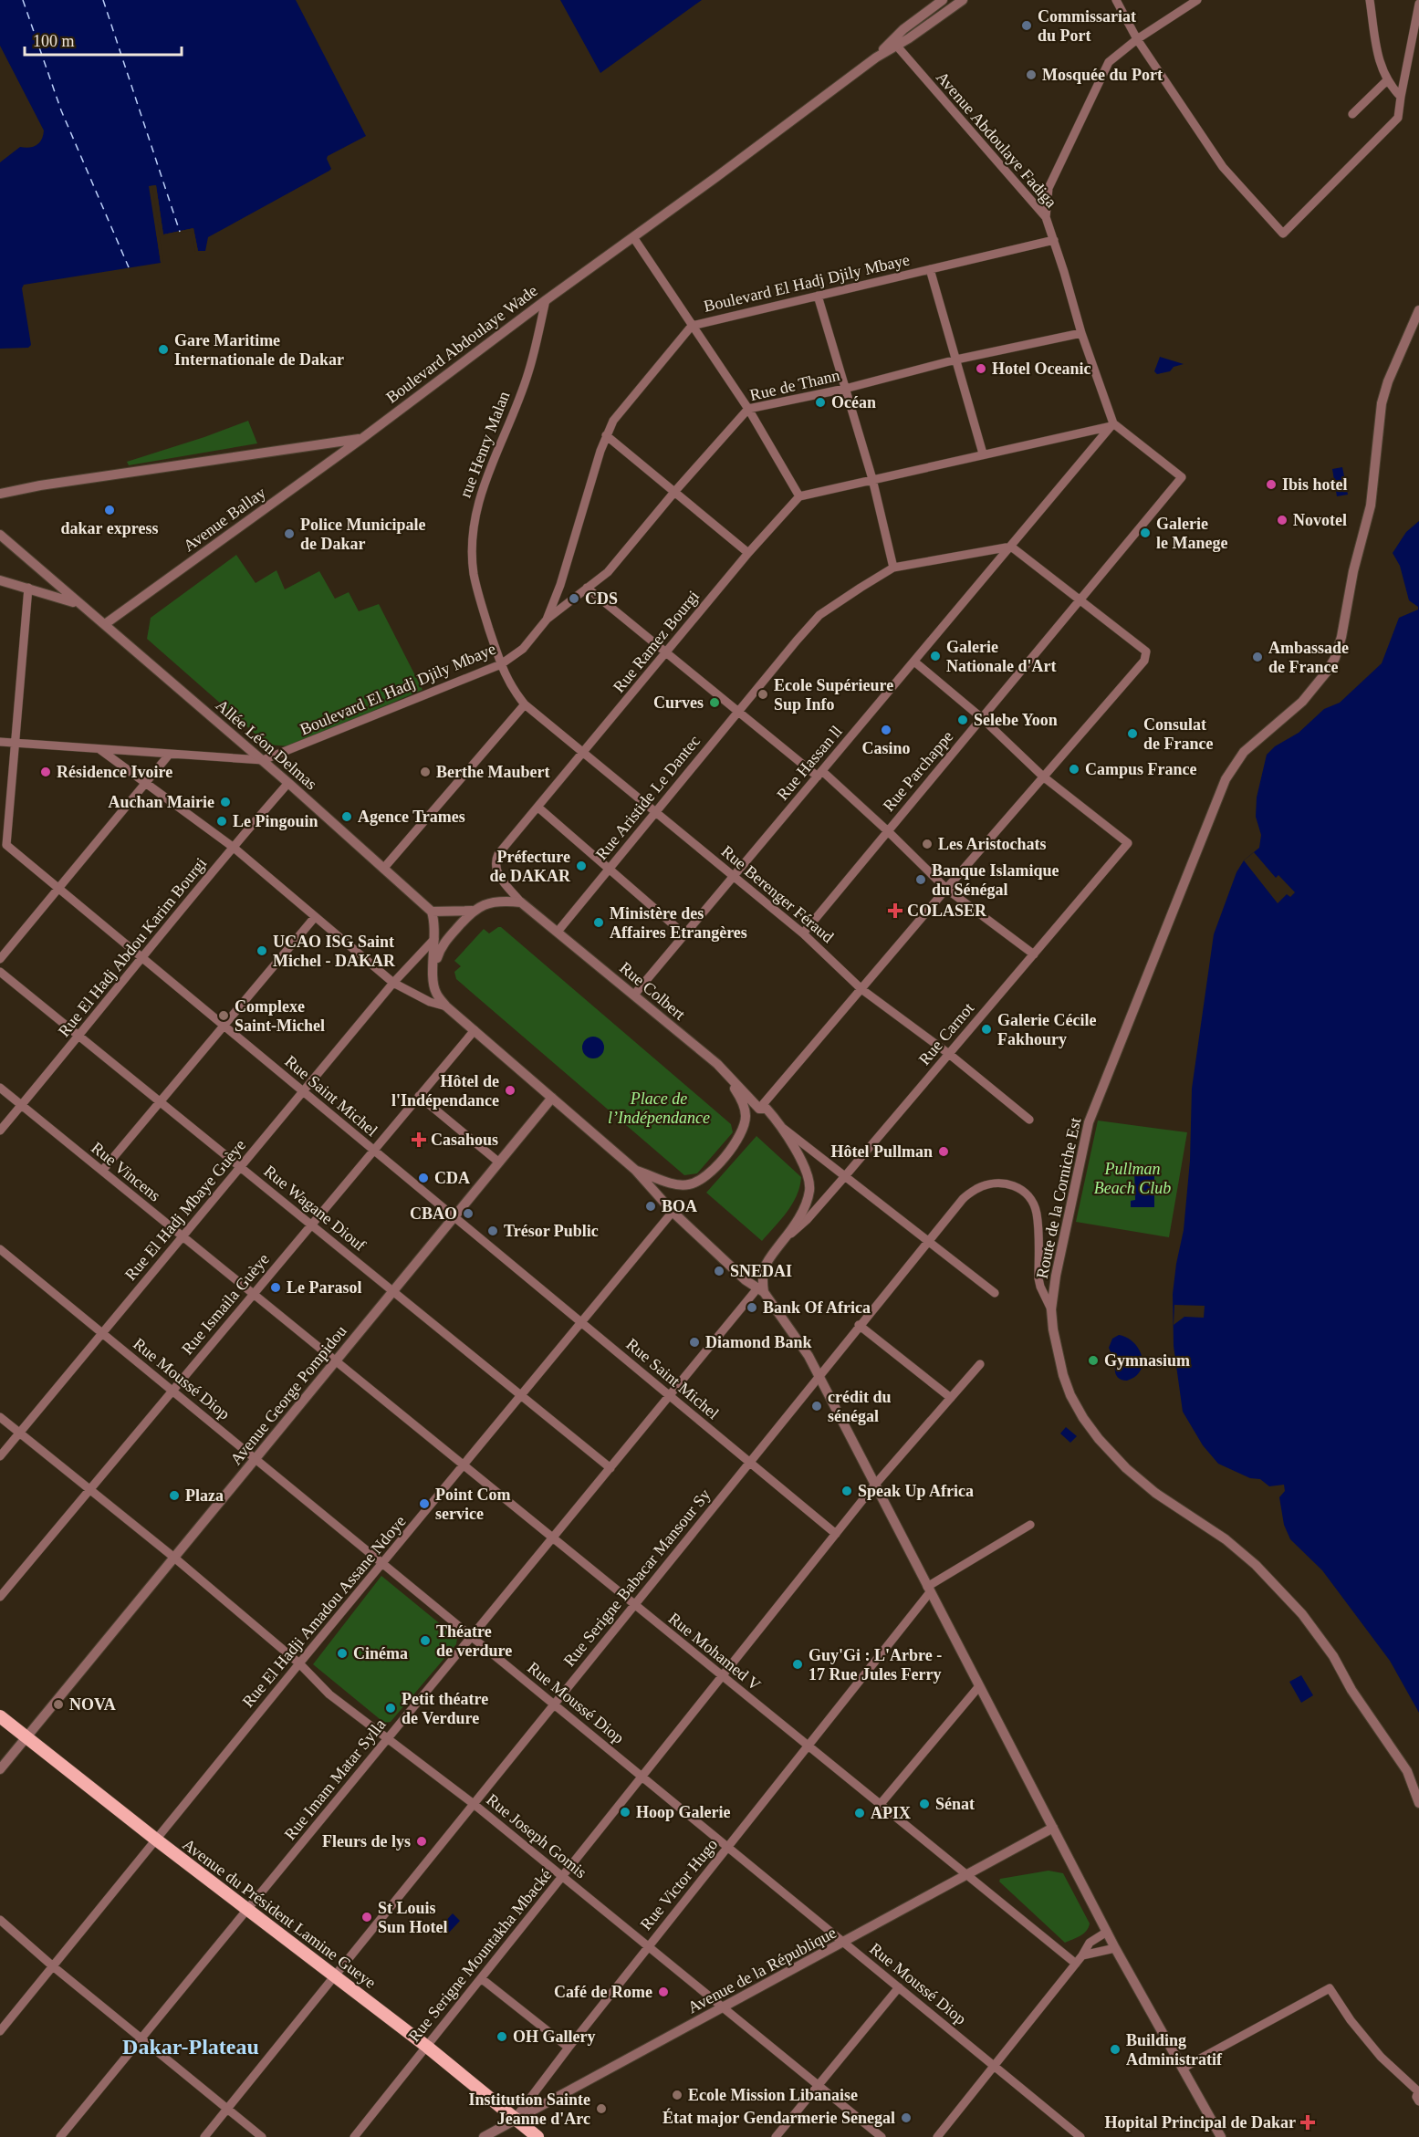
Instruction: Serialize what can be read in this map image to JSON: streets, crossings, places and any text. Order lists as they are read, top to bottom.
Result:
{
  "streets": {
    "main road": ["Avenue du Président Lamine Gueye"],
    "street": [
      "Avenue Abdoulaye Fadiga",
      "Boulevard El Hadj Djily Mbaye",
      "Boulevard Abdoulaye Wade",
      "Rue de Thann",
      "rue Henry Malan",
      "Avenue Ballay",
      "Rue Ramez Bourgi",
      "Allée Léon Delmas",
      "Rue Hassan ll",
      "Rue Parchappe",
      "Rue Aristide Le Dantec",
      "Rue Berenger Féraud",
      "Rue El Hadj Abdou Karim Bourgi",
      "Rue Colbert",
      "Rue Carnot",
      "Rue Saint Michel",
      "Rue Vincens",
      "Route de la Corniche Est",
      "Rue Wagane Diouf",
      "Rue El Hadj Mbaye Guèye",
      "Rue Ismaila Guèye",
      "Rue Moussé Diop",
      "Avenue George Pompidou",
      "Rue Serigne Babacar Mansour Sy",
      "Rue El Hadji Amadou Assane Ndoye",
      "Rue Mohamed V",
      "Rue Imam Matar Sylla",
      "Rue Joseph Gomis",
      "Rue Victor Hugo",
      "Rue Serigne Mountakha Mbacké",
      "Avenue de la République"
    ]
  },
  "crossings": [
    ["Avenue Abdoulaye Fadiga", "Boulevard El Hadj Djily Mbaye"],
    ["Avenue Abdoulaye Fadiga", "Boulevard Abdoulaye Wade"],
    ["Avenue Abdoulaye Fadiga", "Rue de Thann"],
    ["Avenue Abdoulaye Fadiga", "Rue Hassan ll"],
    ["Avenue Abdoulaye Fadiga", "Rue Parchappe"],
    ["Boulevard El Hadj Djily Mbaye", "Rue de Thann"],
    ["Boulevard El Hadj Djily Mbaye", "rue Henry Malan"],
    ["Boulevard El Hadj Djily Mbaye", "Allée Léon Delmas"],
    ["Boulevard El Hadj Djily Mbaye", "Rue Saint Michel"],
    ["Boulevard Abdoulaye Wade", "rue Henry Malan"],
    ["Boulevard Abdoulaye Wade", "Avenue Ballay"],
    ["rue Henry Malan", "Rue Berenger Féraud"],
    ["Avenue Ballay", "Allée Léon Delmas"],
    ["Rue Ramez Bourgi", "Rue Berenger Féraud"],
    ["Rue Ramez Bourgi", "Rue Colbert"],
    ["Allée Léon Delmas", "Rue El Hadj Abdou Karim Bourgi"],
    ["Rue Hassan ll", "Rue Parchappe"],
    ["Rue Hassan ll", "Rue Aristide Le Dantec"],
    ["Rue Hassan ll", "Rue Berenger Féraud"],
    ["Rue Hassan ll", "Rue Colbert"],
    ["Rue Parchappe", "Rue Berenger Féraud"],
    ["Rue Aristide Le Dantec", "Rue Berenger Féraud"],
    ["Rue Aristide Le Dantec", "Rue Colbert"],
    ["Rue Berenger Féraud", "Rue Carnot"],
    ["Rue El Hadj Abdou Karim Bourgi", "Rue Saint Michel"],
    ["Rue El Hadj Abdou Karim Bourgi", "Rue Vincens"],
    ["Rue El Hadj Abdou Karim Bourgi", "Rue Wagane Diouf"],
    ["Rue Colbert", "Rue Carnot"],
    ["Rue Saint Michel", "Rue El Hadj Mbaye Guèye"],
    ["Rue Saint Michel", "Rue Ismaila Guèye"],
    ["Rue Saint Michel", "Avenue George Pompidou"],
    ["Rue Saint Michel", "Rue Serigne Babacar Mansour Sy"],
    ["Rue Saint Michel", "Rue El Hadji Amadou Assane Ndoye"],
    ["Rue Saint Michel", "Rue Imam Matar Sylla"],
    ["Rue Saint Michel", "Rue Serigne Mountakha Mbacké"],
    ["Rue Vincens", "Rue El Hadj Mbaye Guèye"],
    ["Rue Vincens", "Rue Ismaila Guèye"],
    ["Rue Vincens", "Avenue George Pompidou"],
    ["Rue Vincens", "Rue Mohamed V"],
    ["Route de la Corniche Est", "Rue Serigne Babacar Mansour Sy"],
    ["Rue Wagane Diouf", "Rue El Hadj Mbaye Guèye"],
    ["Rue Wagane Diouf", "Rue Ismaila Guèye"],
    ["Rue Wagane Diouf", "Avenue George Pompidou"],
    ["Rue Wagane Diouf", "Rue El Hadji Amadou Assane Ndoye"],
    ["Rue Wagane Diouf", "Rue Imam Matar Sylla"],
    ["Rue El Hadj Mbaye Guèye", "Rue Moussé Diop"],
    ["Rue El Hadj Mbaye Guèye", "Rue Joseph Gomis"],
    ["Rue Ismaila Guèye", "Rue Moussé Diop"],
    ["Rue Ismaila Guèye", "Rue Joseph Gomis"],
    ["Rue Moussé Diop", "Avenue George Pompidou"],
    ["Rue Moussé Diop", "Rue Serigne Babacar Mansour Sy"],
    ["Rue Moussé Diop", "Rue El Hadji Amadou Assane Ndoye"],
    ["Rue Moussé Diop", "Rue Imam Matar Sylla"],
    ["Rue Moussé Diop", "Rue Victor Hugo"],
    ["Rue Moussé Diop", "Rue Serigne Mountakha Mbacké"],
    ["Rue Moussé Diop", "Avenue de la République"],
    ["Avenue George Pompidou", "Rue Mohamed V"],
    ["Avenue George Pompidou", "Rue Joseph Gomis"],
    ["Avenue George Pompidou", "Avenue du Président Lamine Gueye"],
    ["Rue Serigne Babacar Mansour Sy", "Rue Mohamed V"],
    ["Rue Serigne Babacar Mansour Sy", "Rue Joseph Gomis"],
    ["Rue Serigne Babacar Mansour Sy", "Avenue du Président Lamine Gueye"],
    ["Rue El Hadji Amadou Assane Ndoye", "Rue Mohamed V"],
    ["Rue El Hadji Amadou Assane Ndoye", "Rue Joseph Gomis"],
    ["Rue El Hadji Amadou Assane Ndoye", "Avenue du Président Lamine Gueye"],
    ["Rue Mohamed V", "Rue Imam Matar Sylla"],
    ["Rue Mohamed V", "Rue Victor Hugo"],
    ["Rue Mohamed V", "Rue Serigne Mountakha Mbacké"],
    ["Rue Mohamed V", "Avenue de la République"],
    ["Rue Imam Matar Sylla", "Rue Joseph Gomis"],
    ["Rue Imam Matar Sylla", "Avenue du Président Lamine Gueye"],
    ["Rue Joseph Gomis", "Rue Victor Hugo"],
    ["Rue Joseph Gomis", "Rue Serigne Mountakha Mbacké"],
    ["Rue Joseph Gomis", "Avenue de la République"],
    ["Rue Victor Hugo", "Avenue du Président Lamine Gueye"],
    ["Rue Victor Hugo", "Avenue de la République"],
    ["Avenue du Président Lamine Gueye", "Rue Serigne Mountakha Mbacké"],
    ["Avenue du Président Lamine Gueye", "Avenue de la République"]
  ],
  "districts": ["Dakar-Plateau"],
  "parks": ["Place de l’Indépendance", "Pullman Beach Club"],
  "places": {
    "other": [
      "Commissariat du Port",
      "Mosquée du Port",
      "Gare Maritime Internationale de Dakar",
      "Hotel Oceanic",
      "Océan",
      "Ibis hotel",
      "dakar express",
      "Novotel",
      "Galerie le Manege",
      "Police Municipale de Dakar",
      "CDS",
      "Galerie Nationale d'Art",
      "Ambassade de France",
      "Ecole Supérieure Sup Info",
      "Curves",
      "Selebe Yoon",
      "Casino",
      "Consulat de France",
      "Campus France",
      "Résidence Ivoire",
      "Berthe Maubert",
      "Auchan Mairie",
      "Agence Trames",
      "Le Pingouin",
      "Les Aristochats",
      "Préfecture de DAKAR",
      "Banque Islamique du Sénégal",
      "Ministère des Affaires Etrangères",
      "UCAO ISG Saint Michel - DAKAR",
      "Complexe Saint-Michel",
      "Galerie Cécile Fakhoury",
      "Hôtel de l'Indépendance",
      "Hôtel Pullman",
      "CDA",
      "BOA",
      "CBAO",
      "Trésor Public",
      "SNEDAI",
      "Le Parasol",
      "Bank Of Africa",
      "Diamond Bank",
      "Gymnasium",
      "crédit du sénégal",
      "Speak Up Africa",
      "Plaza",
      "Point Com service",
      "Théatre de verdure",
      "Cinéma",
      "Guy'Gi : L'Arbre - 17 Rue Jules Ferry",
      "NOVA",
      "Petit théatre de Verdure",
      "Sénat",
      "Hoop Galerie",
      "APIX",
      "Fleurs de lys",
      "St Louis Sun Hotel",
      "Café de Rome",
      "OH Gallery",
      "Building Administratif",
      "Ecole Mission Libanaise",
      "Institution Sainte Jeanne d'Arc",
      "État major Gendarmerie Senegal"
    ],
    "health": ["COLASER", "Casahous", "Hopital Principal de Dakar"]
  },
  "scale_bar": "100 m"
}
